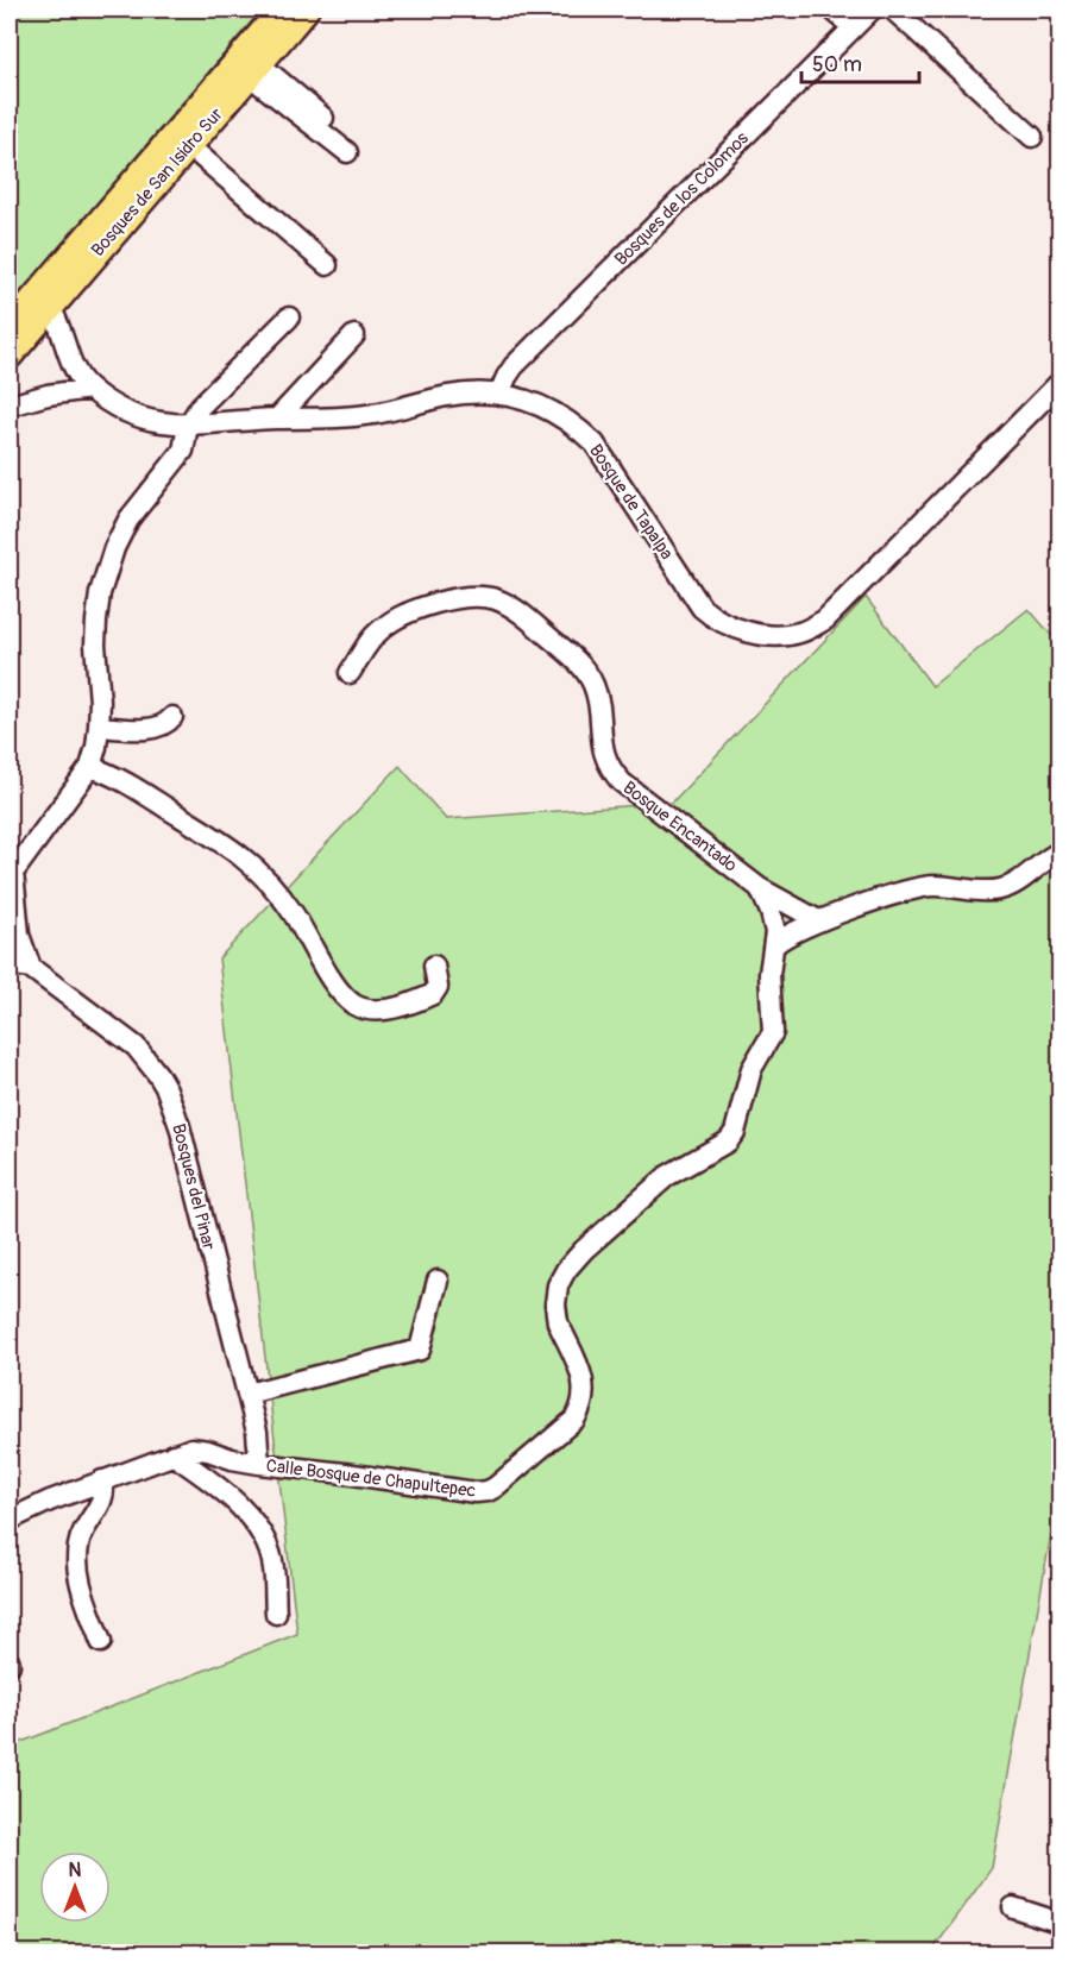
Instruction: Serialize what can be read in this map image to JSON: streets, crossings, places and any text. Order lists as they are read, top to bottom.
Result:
{
  "streets": {
    "main road": ["Bosques de San Isidro Sur"],
    "street": [
      "Bosques de los Colomos",
      "Bosque de Tapalpa",
      "Bosque Encantado",
      "Bosques del Pinar",
      "Calle Bosque de Chapultepec"
    ]
  },
  "crossings": [
    ["Bosques de los Colomos", "Bosque de Tapalpa"],
    ["Bosques del Pinar", "Calle Bosque de Chapultepec"]
  ],
  "scale_bar": "50 m",
  "north": "top"
}
